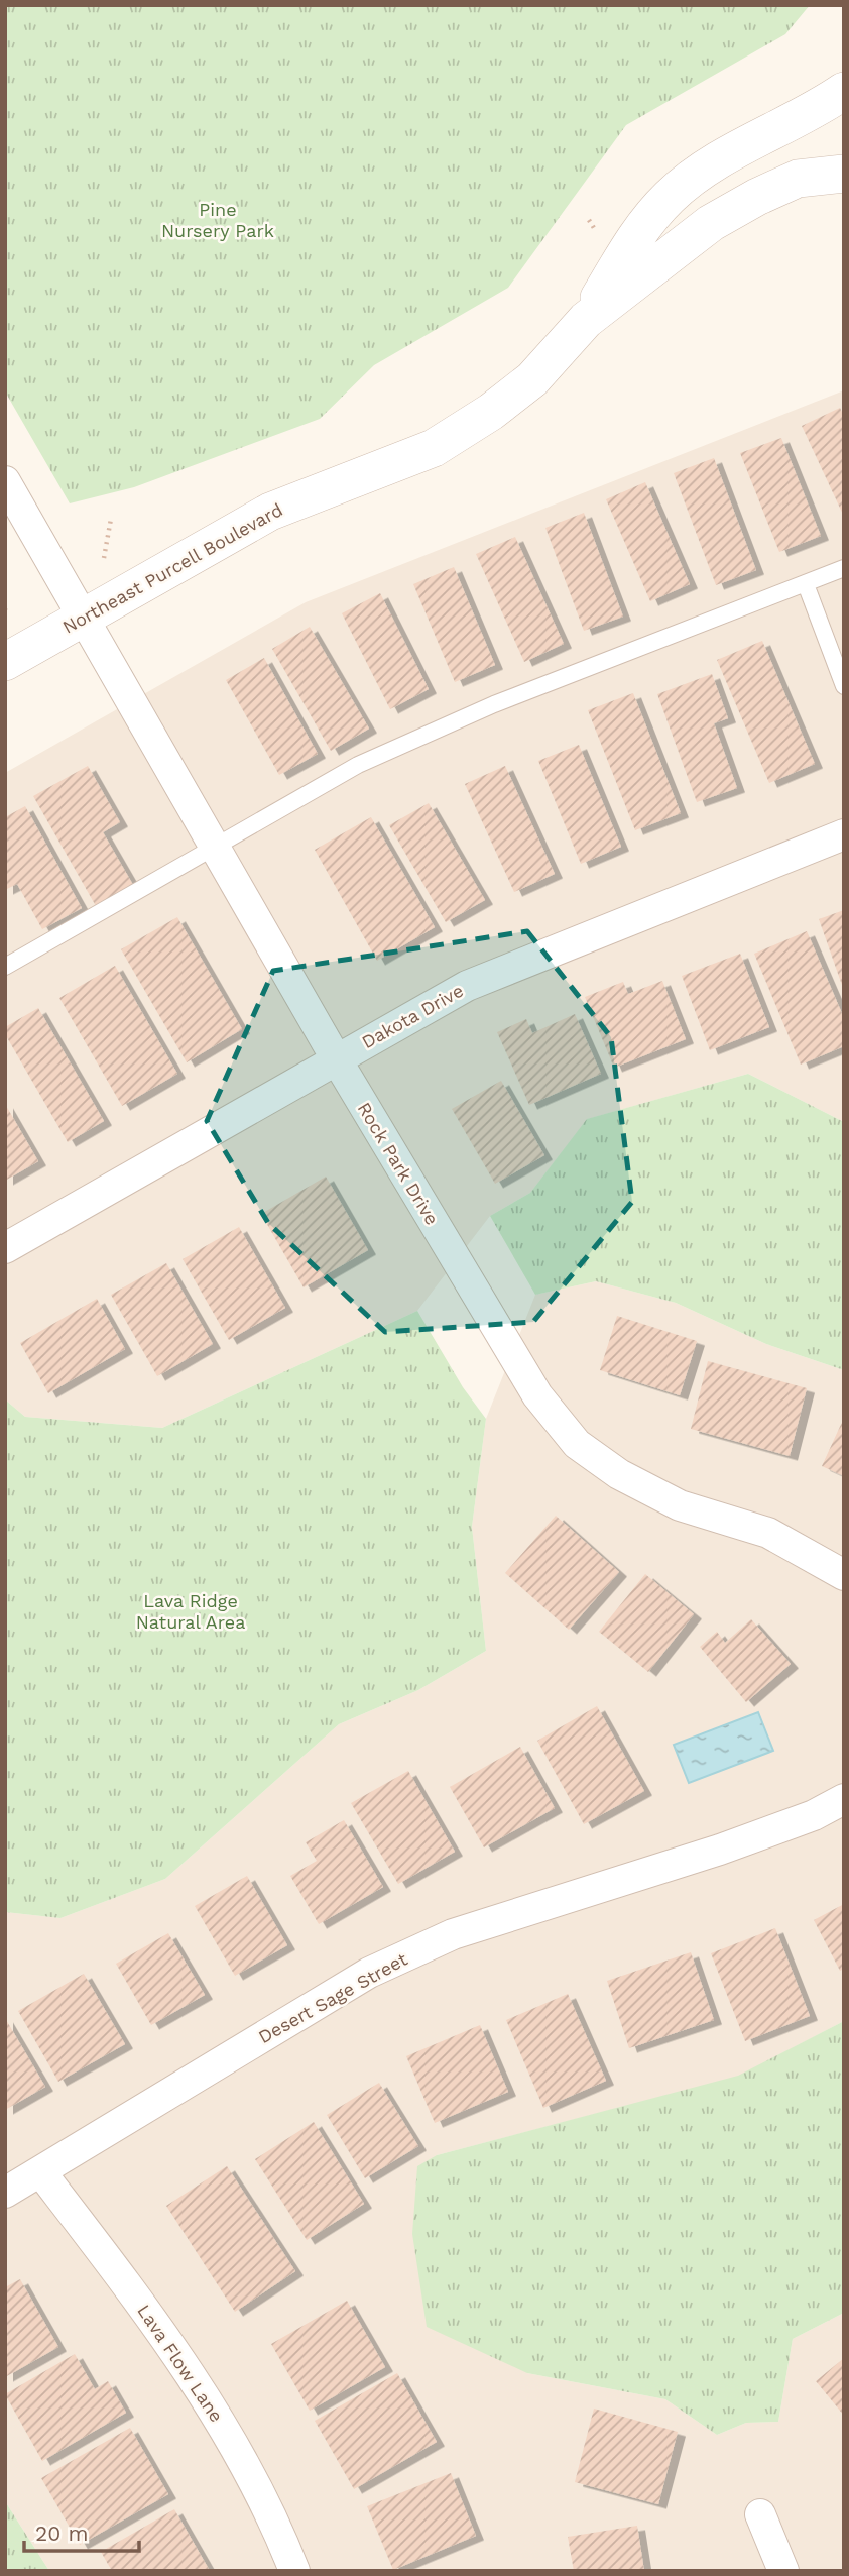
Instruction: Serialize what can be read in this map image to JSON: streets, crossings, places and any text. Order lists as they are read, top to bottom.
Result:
{
  "streets": {
    "street": [
      "Northeast Purcell Boulevard",
      "Dakota Drive",
      "Rock Park Drive",
      "Desert Sage Street",
      "Lava Flow Lane"
    ]
  },
  "crossings": [
    ["Northeast Purcell Boulevard", "Rock Park Drive"],
    ["Dakota Drive", "Rock Park Drive"],
    ["Desert Sage Street", "Lava Flow Lane"]
  ],
  "parks": ["Pine Nursery Park", "Lava Ridge Natural Area"],
  "scale_bar": "20 m"
}
